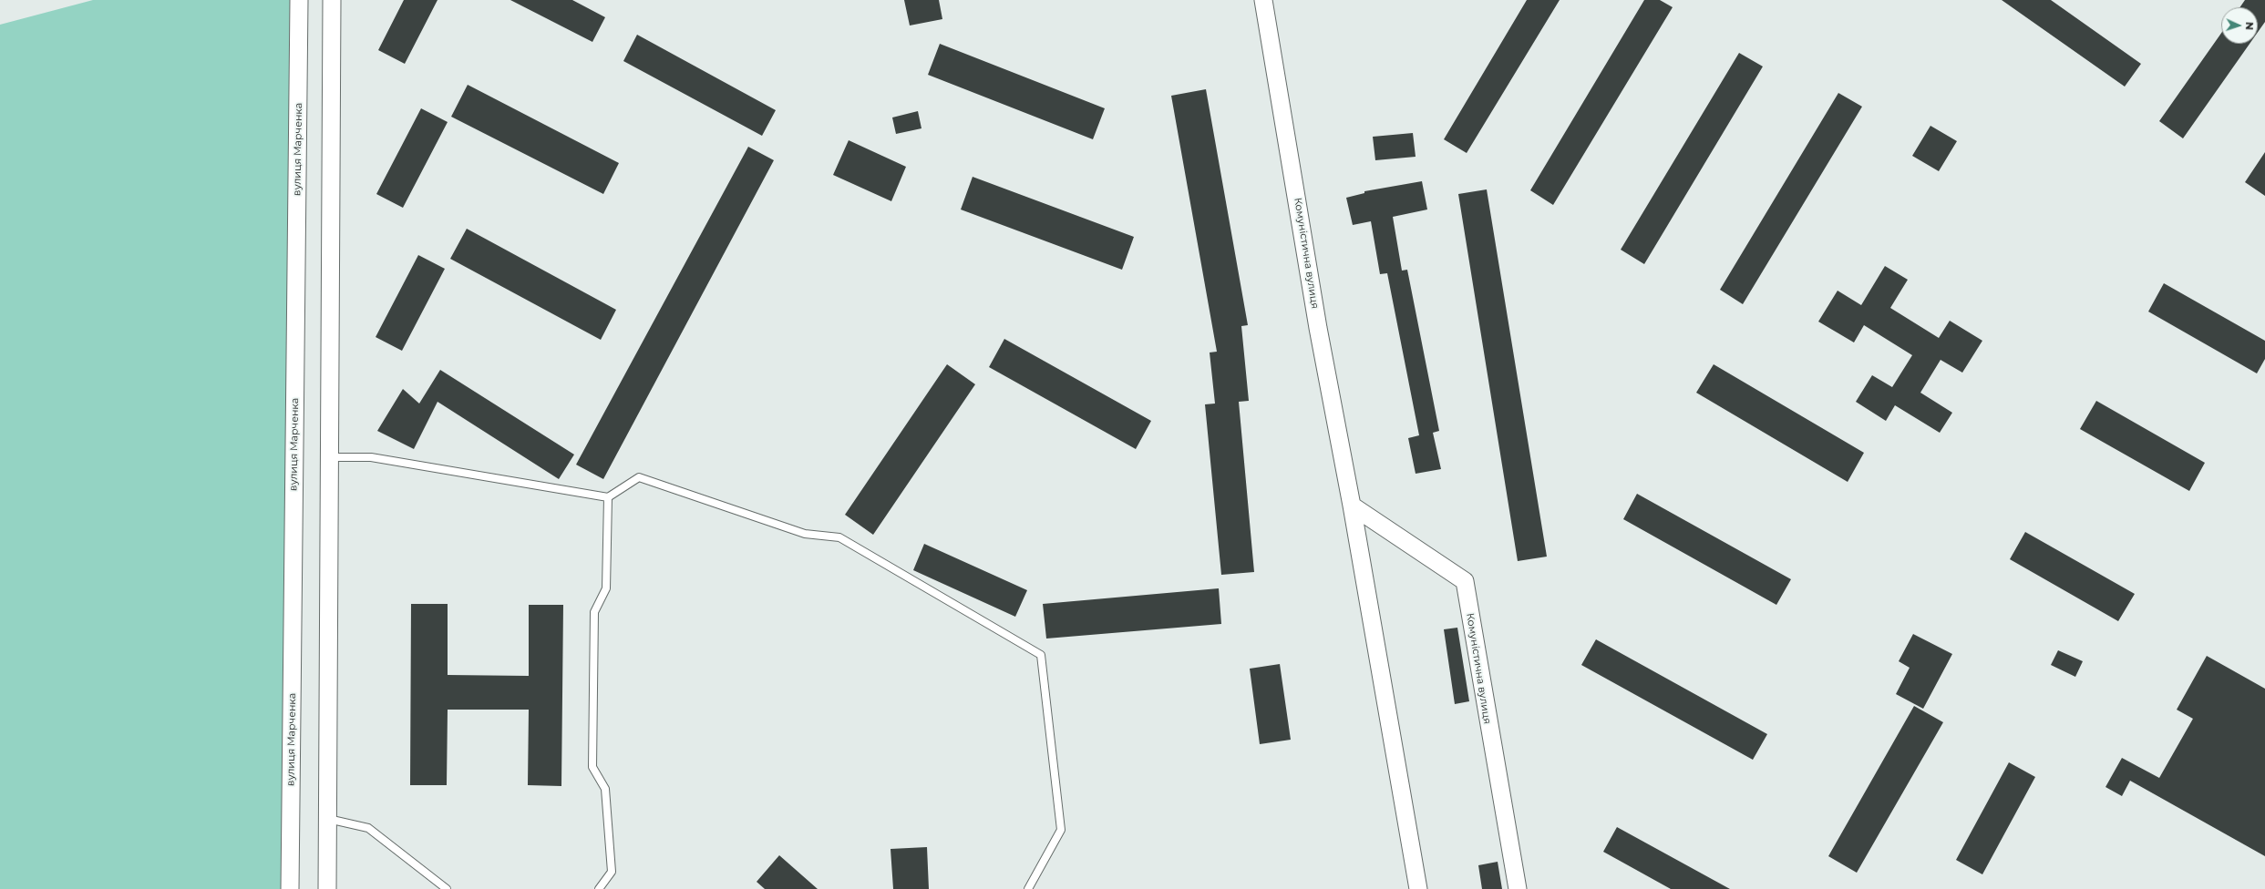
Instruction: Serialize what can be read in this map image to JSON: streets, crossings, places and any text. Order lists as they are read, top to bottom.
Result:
{
  "streets": {
    "street": ["вулиця Марченка", "Комуністична вулиця"]
  },
  "north": "right"
}
